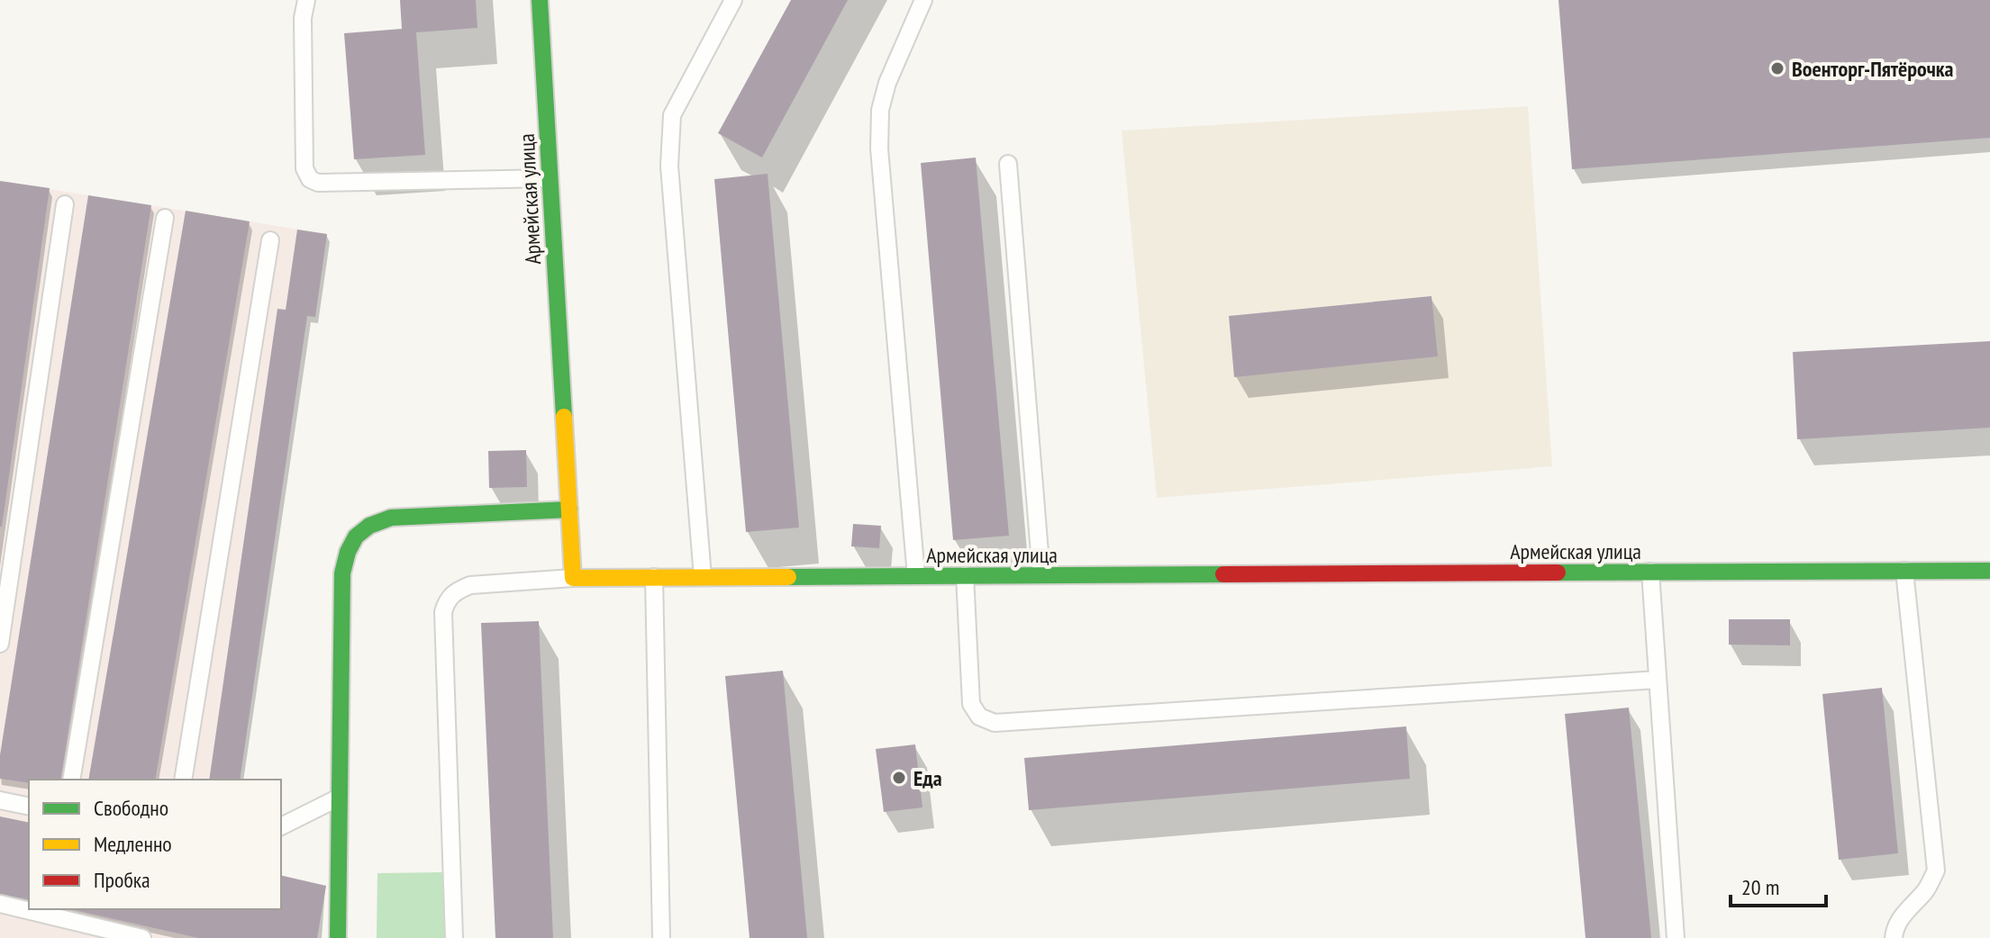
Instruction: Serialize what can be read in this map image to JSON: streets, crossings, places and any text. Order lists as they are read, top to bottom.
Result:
{
  "streets": {
    "street": ["Армейская улица"]
  },
  "places": ["Военторг-Пятёрочка", "Еда"],
  "legend": ["Свободно", "Медленно", "Пробка"],
  "scale_bar": "20 m"
}
